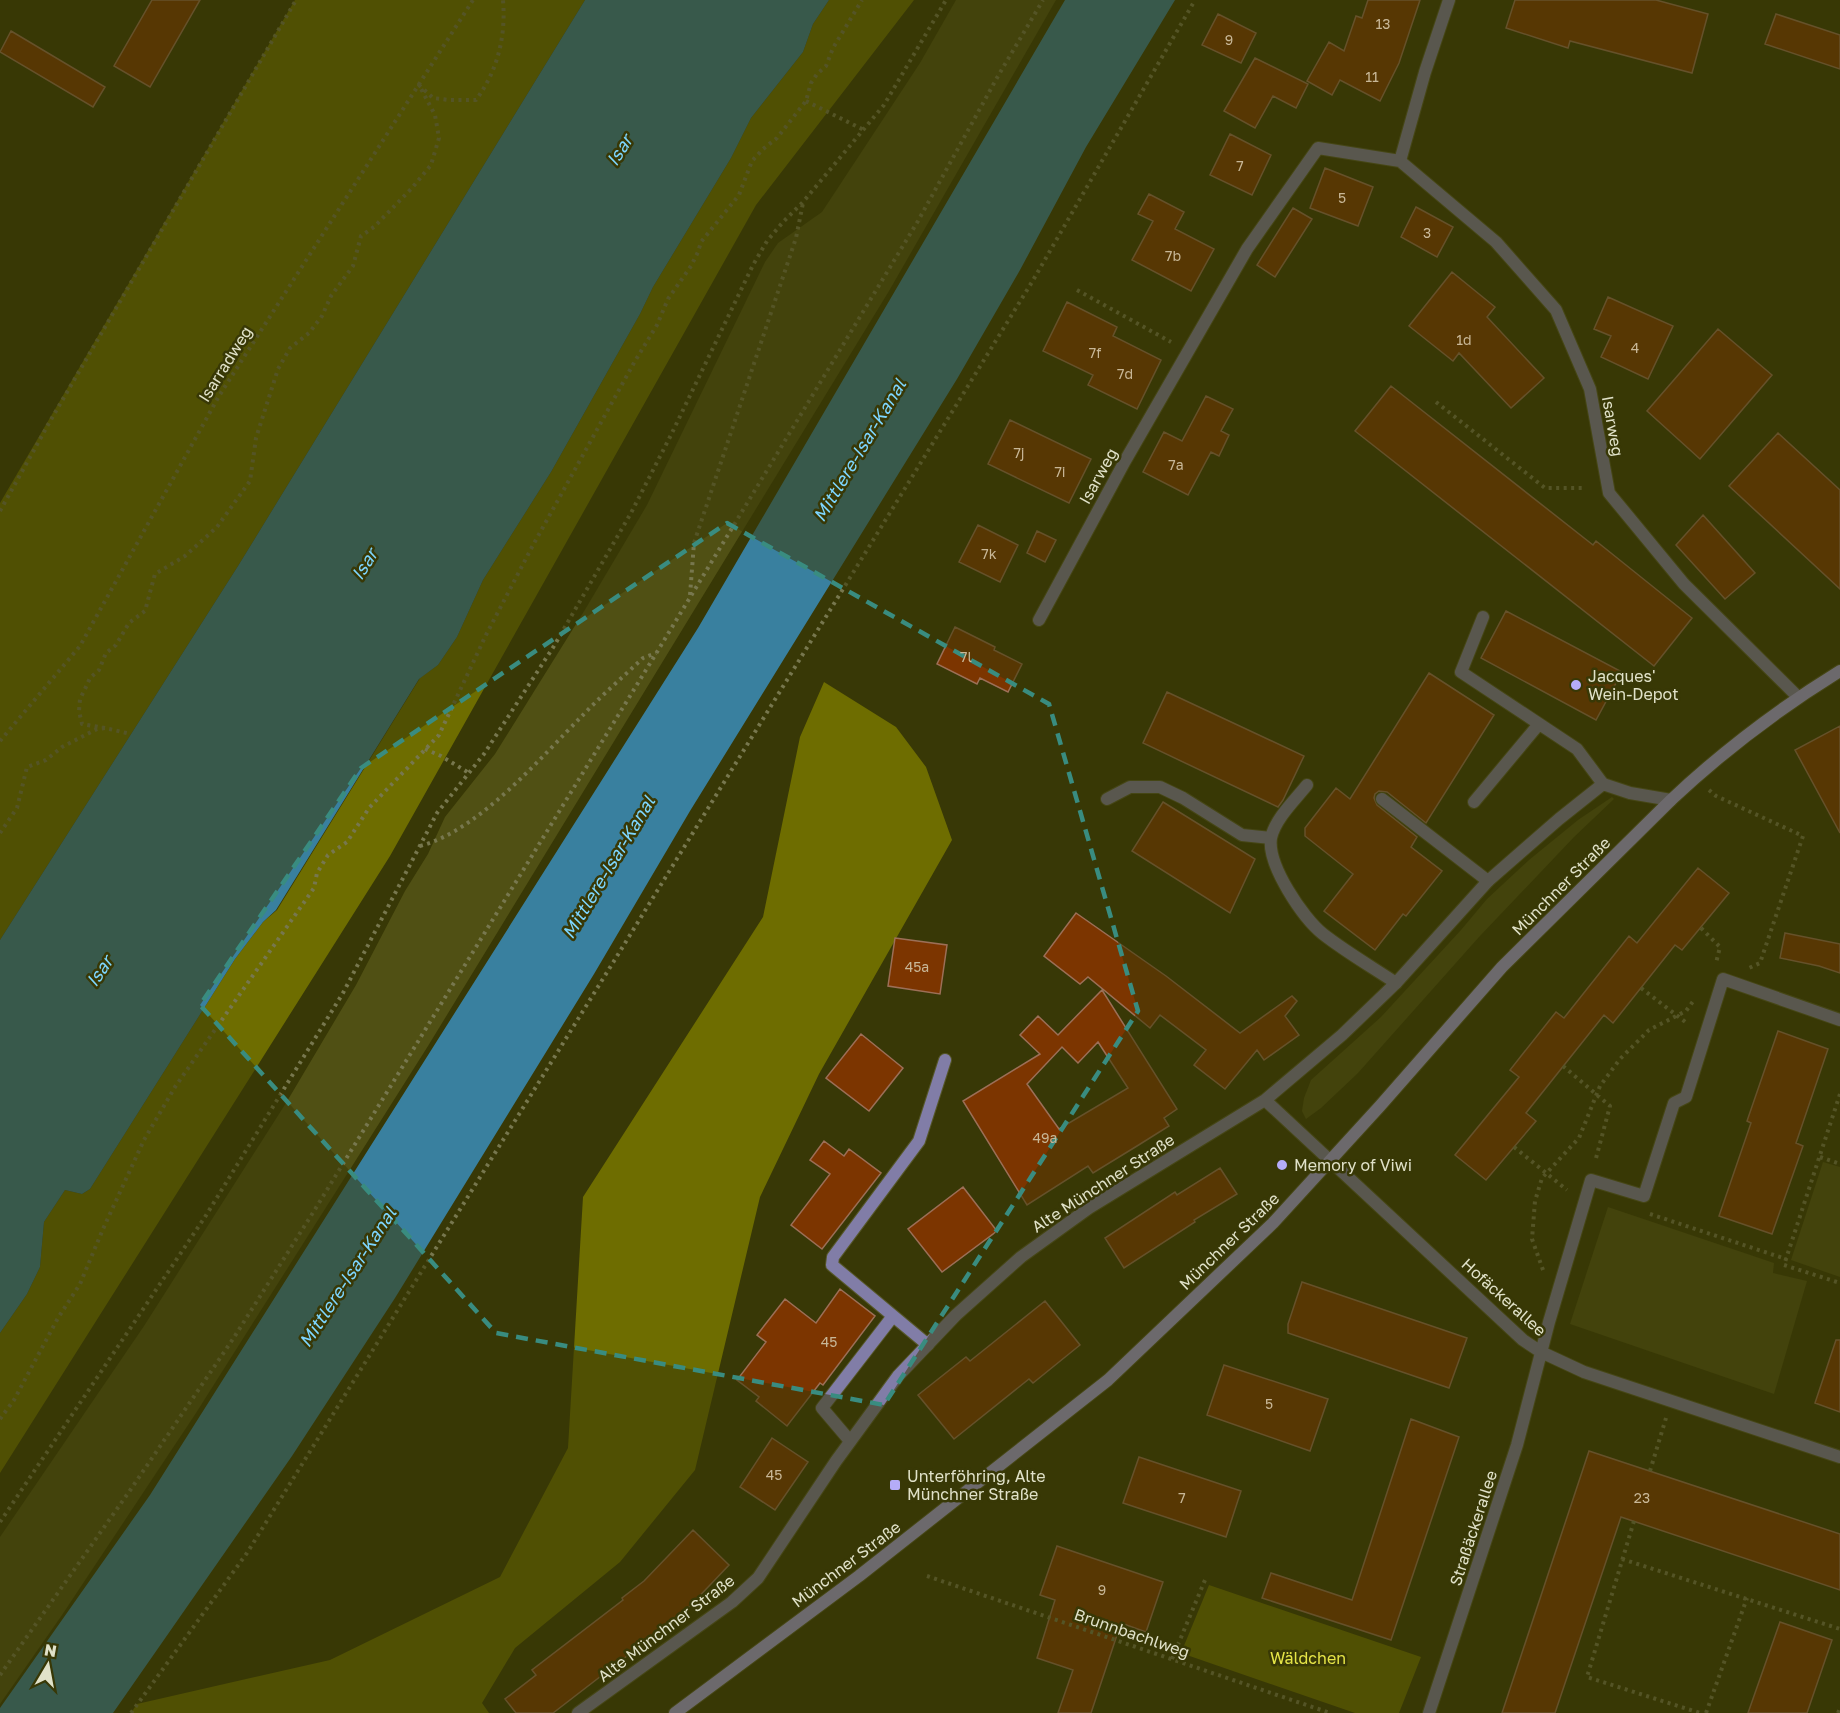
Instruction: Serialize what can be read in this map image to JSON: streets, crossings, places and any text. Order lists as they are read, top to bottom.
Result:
{
  "streets": {
    "main road": ["Münchner Straße"],
    "street": [
      "Isarweg",
      "Alte Münchner Straße",
      "Hofäckerallee",
      "Straßäckerallee"
    ],
    "path": ["Isarradweg", "Brunnbachlweg"]
  },
  "crossings": [
    ["Isarweg", "Münchner Straße"],
    ["Münchner Straße", "Hofäckerallee"],
    ["Alte Münchner Straße", "Hofäckerallee"],
    ["Hofäckerallee", "Straßäckerallee"]
  ],
  "water": ["Isar", "Mittlere-Isar-Kanal"],
  "parks": ["Wäldchen"],
  "places": {
    "other": ["Jacques' Wein-Depot", "Memory of Viwi"],
    "transit": ["Unterföhring, Alte Münchner Straße"]
  },
  "house_numbers": [
    "13",
    "9",
    "11",
    "7",
    "5",
    "3",
    "7b",
    "1d",
    "4",
    "7f",
    "7d",
    "7j",
    "7a",
    "7i",
    "7k",
    "7l",
    "45a",
    "49a",
    "45",
    "5",
    "45",
    "7",
    "23",
    "9"
  ],
  "north": "top"
}
